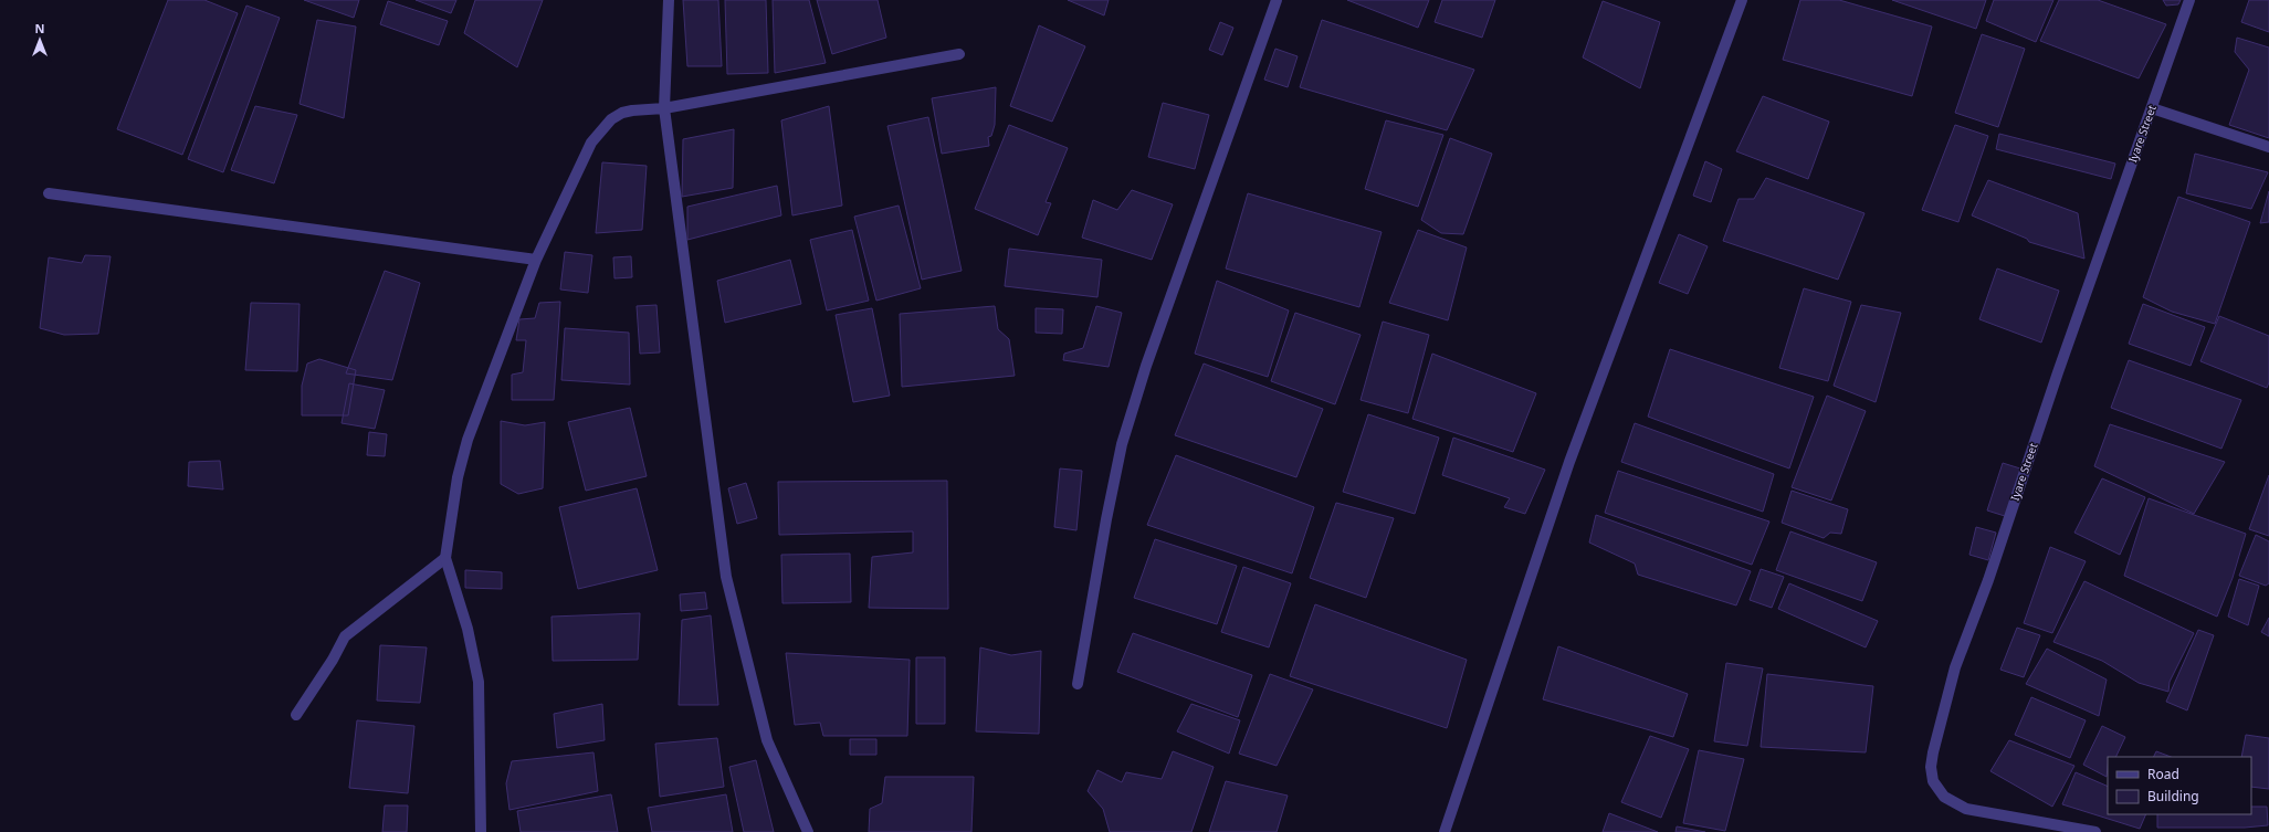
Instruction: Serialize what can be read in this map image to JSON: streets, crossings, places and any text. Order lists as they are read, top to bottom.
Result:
{
  "streets": {
    "street": ["Iyare Street"]
  },
  "legend": ["Road", "Building"],
  "north": "top"
}
